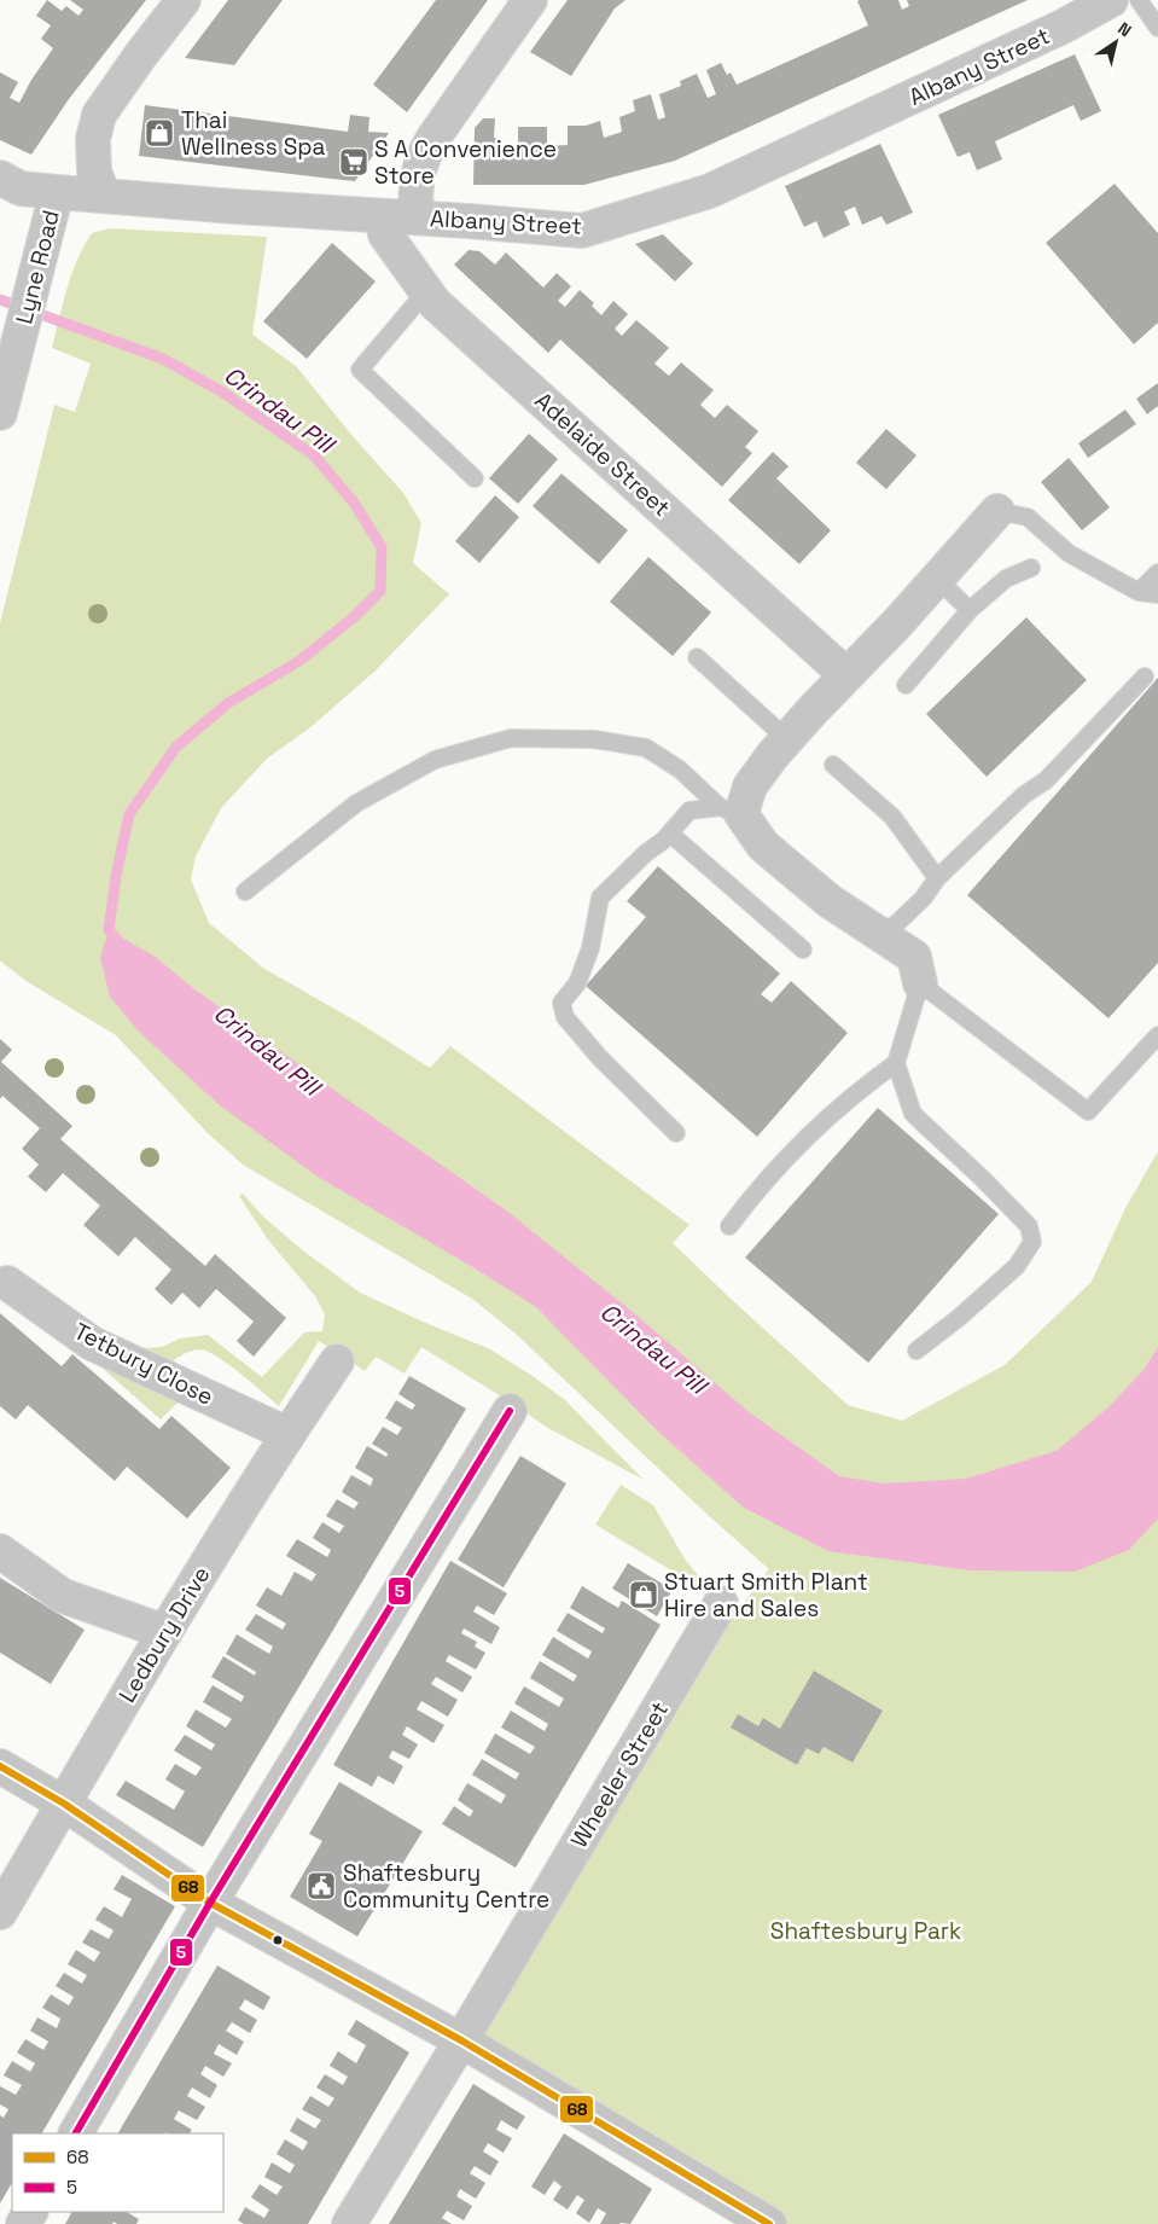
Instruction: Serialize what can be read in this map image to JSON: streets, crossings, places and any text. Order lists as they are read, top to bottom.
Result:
{
  "streets": {
    "street": [
      "Albany Street",
      "Lyne Road",
      "Adelaide Street",
      "Tetbury Close",
      "Ledbury Drive",
      "Wheeler Street"
    ]
  },
  "crossings": [
    ["Albany Street", "Lyne Road"],
    ["Albany Street", "Adelaide Street"],
    ["Tetbury Close", "Ledbury Drive"]
  ],
  "water": ["Crindau Pill"],
  "parks": ["Shaftesbury Park"],
  "places": {
    "shop": ["Thai Wellness Spa", "Stuart Smith Plant Hire and Sales"],
    "supermarket": ["S A Convenience Store"],
    "public building": ["Shaftesbury Community Centre"]
  },
  "lines": ["transit line 5", "transit line 68"],
  "legend": ["68", "5"],
  "north": "top right"
}
